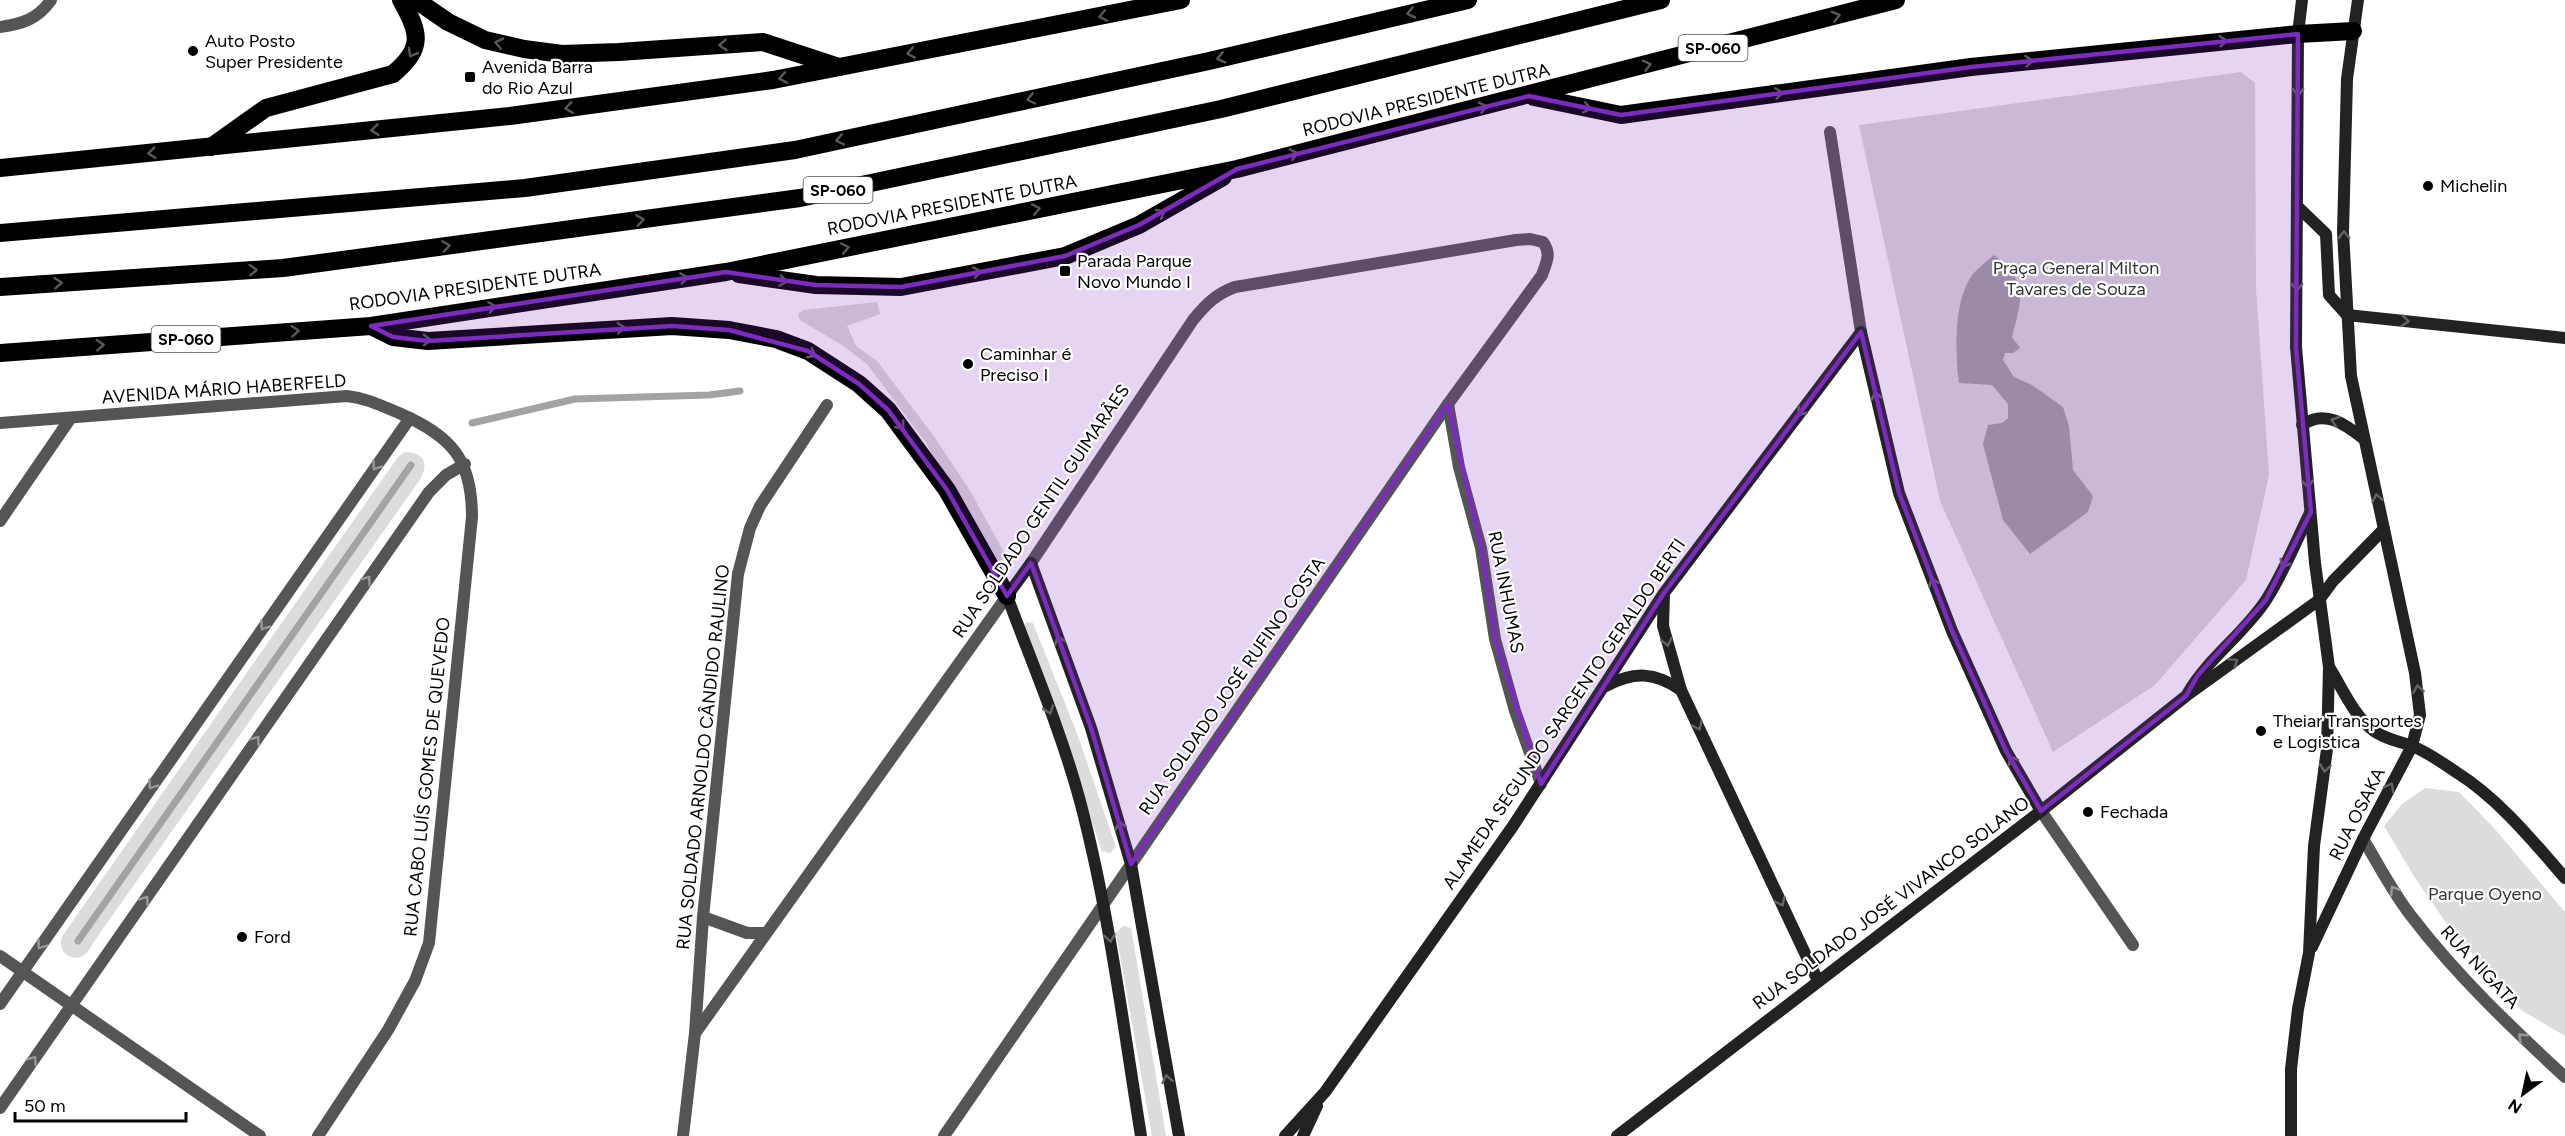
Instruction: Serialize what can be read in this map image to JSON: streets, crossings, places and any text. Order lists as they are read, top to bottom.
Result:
{
  "streets": {
    "highway": ["SP-060", "RODOVIA PRESIDENTE DUTRA"],
    "main road": [
      "RUA SOLDADO GENTIL GUIMARÃES",
      "ALAMEDA SEGUNDO SARGENTO GERALDO BERTI",
      "RUA OSAKA",
      "RUA SOLDADO JOSÉ VIVANCO SOLANO"
    ],
    "street": [
      "AVENIDA MÁRIO HABERFELD",
      "RUA INHUMAS",
      "RUA SOLDADO JOSÉ RUFINO COSTA",
      "RUA SOLDADO ARNOLDO CÂNDIDO RAULINO",
      "RUA CABO LUÍS GOMES DE QUEVEDO",
      "RUA NIGATA"
    ]
  },
  "crossings": [
    ["AVENIDA MÁRIO HABERFELD", "RUA CABO LUÍS GOMES DE QUEVEDO"],
    ["RUA SOLDADO GENTIL GUIMARÃES", "RUA SOLDADO JOSÉ RUFINO COSTA"],
    ["RUA SOLDADO GENTIL GUIMARÃES", "RUA SOLDADO ARNOLDO CÂNDIDO RAULINO"],
    ["RUA INHUMAS", "RUA SOLDADO JOSÉ RUFINO COSTA"],
    ["RUA INHUMAS", "ALAMEDA SEGUNDO SARGENTO GERALDO BERTI"],
    ["RUA OSAKA", "RUA SOLDADO JOSÉ VIVANCO SOLANO"],
    ["RUA OSAKA", "RUA NIGATA"]
  ],
  "one_way": ["RUA NIGATA"],
  "parks": ["Praça General Milton Tavares de Souza", "Parque Oyeno"],
  "places": {
    "other": [
      "Auto Posto Super Presidente",
      "Michelin",
      "Caminhar é Preciso I",
      "Theiar Transportes e Logistica",
      "Fechada",
      "Ford"
    ],
    "transit": ["Avenida Barra do Rio Azul", "Parada Parque Novo Mundo I"]
  },
  "scale_bar": "50 m",
  "north": "bottom left"
}
